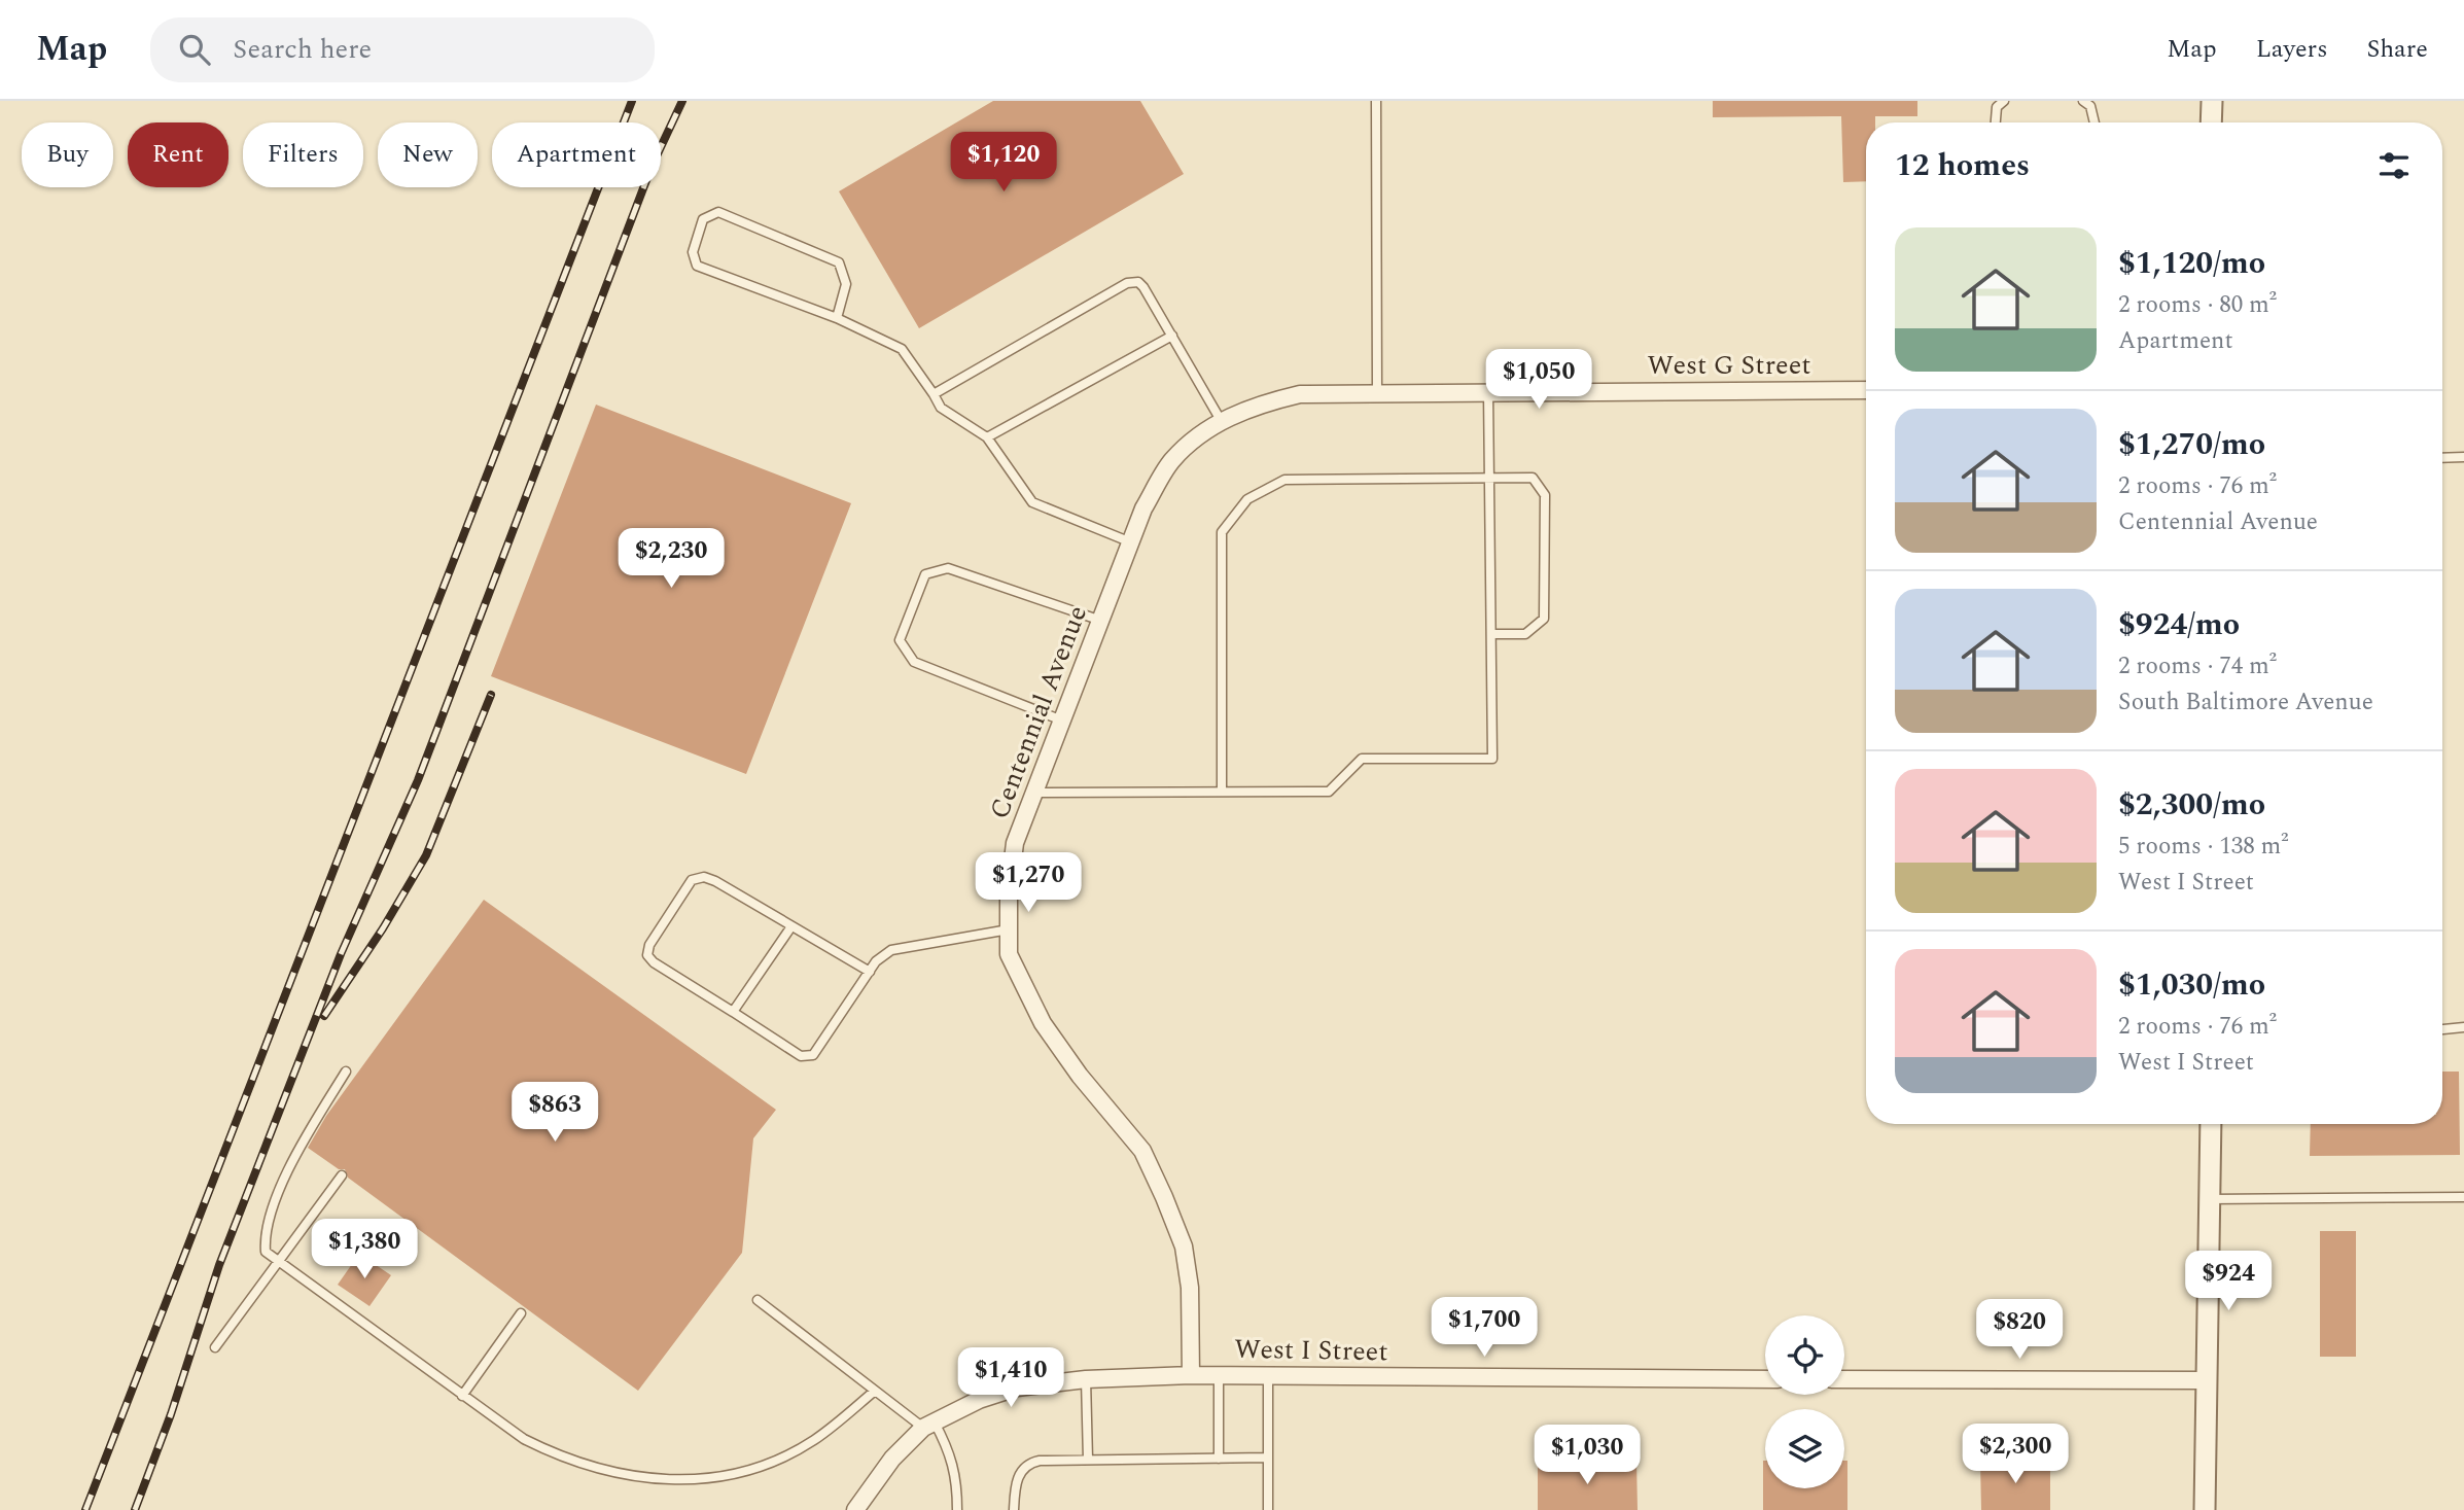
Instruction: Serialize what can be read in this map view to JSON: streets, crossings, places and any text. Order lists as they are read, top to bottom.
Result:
{
  "streets": {
    "street": ["West G Street", "Centennial Avenue", "West I Street"]
  },
  "crossings": [
    ["West G Street", "Centennial Avenue"],
    ["Centennial Avenue", "West I Street"]
  ],
  "page": {
    "header": "Map",
    "search": "Search here",
    "nav": ["Map", "Layers", "Share"],
    "chip": [
      "Buy",
      "Rent",
      "Filters",
      "New",
      "Apartment"
    ],
    "heading": "12 homes",
    "price": [
      "$1,120",
      "$1,050",
      "$2,230",
      "$1,270",
      "$863",
      "$1,380",
      "$924",
      "$1,700",
      "$820",
      "$1,410",
      "$2,300",
      "$1,030"
    ],
    "list": [
      {
        "name": "$1,120/mo",
        "note": "2 rooms · 80 m² · Apartment"
      },
      {
        "name": "$1,270/mo",
        "note": "2 rooms · 76 m² · Centennial Avenue"
      },
      {
        "name": "$924/mo",
        "note": "2 rooms · 74 m² · South Baltimore Avenue"
      },
      {
        "name": "$2,300/mo",
        "note": "5 rooms · 138 m² · West I Street"
      },
      {
        "name": "$1,030/mo",
        "note": "2 rooms · 76 m² · West I Street"
      }
    ]
  }
}
